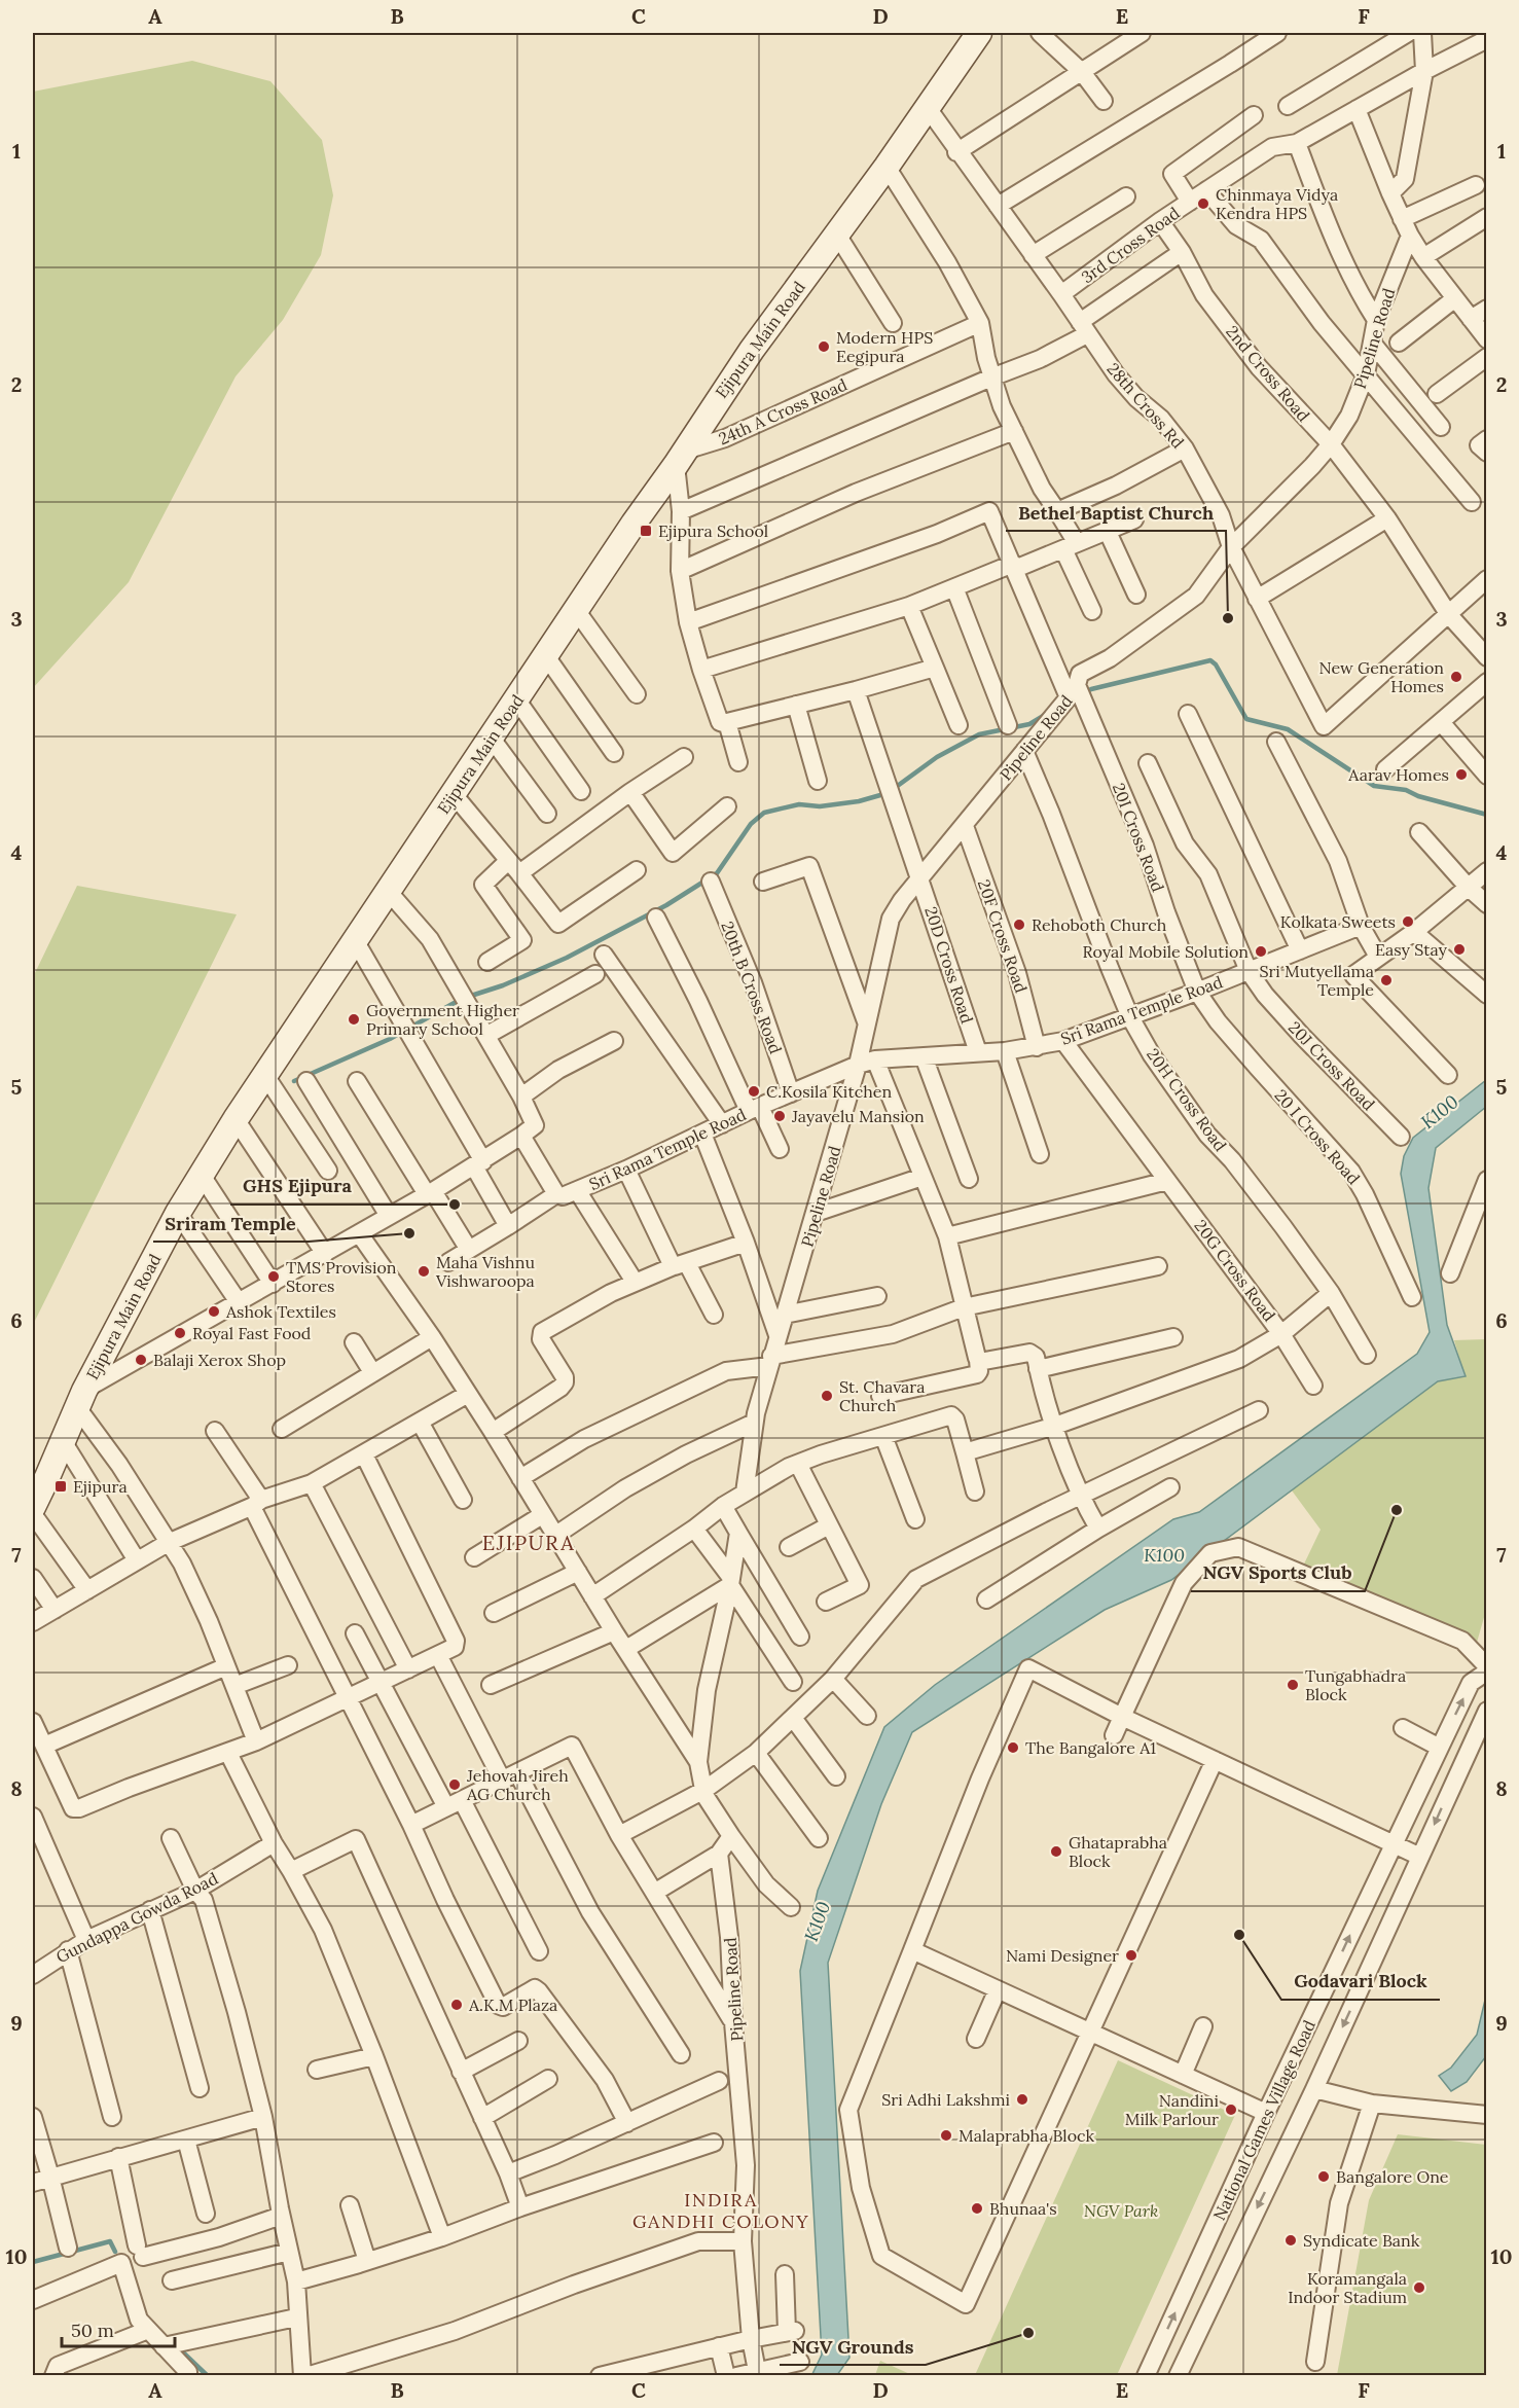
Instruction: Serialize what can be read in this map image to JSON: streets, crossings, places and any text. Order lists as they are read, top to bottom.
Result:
{
  "streets": {
    "street": [
      "3rd Cross Road",
      "Pipeline Road",
      "Ejipura Main Road",
      "2nd Cross Road",
      "28th Cross Rd",
      "24th A Cross Road",
      "20I Cross Road",
      "20F Cross Road",
      "20D Cross Road",
      "20th B Cross Road",
      "Sri Rama Temple Road",
      "20J Cross Road",
      "20H Cross Road",
      "20 I Cross Road",
      "20G Cross Road",
      "Gundappa Gowda Road",
      "National Games Village Road"
    ]
  },
  "crossings": [
    ["3rd Cross Road", "2nd Cross Road"],
    ["3rd Cross Road", "28th Cross Rd"],
    ["Pipeline Road", "2nd Cross Road"],
    ["Pipeline Road", "28th Cross Rd"],
    ["Pipeline Road", "20I Cross Road"],
    ["Pipeline Road", "20F Cross Road"],
    ["Pipeline Road", "20D Cross Road"],
    ["Pipeline Road", "Sri Rama Temple Road"],
    ["Pipeline Road", "20H Cross Road"],
    ["Ejipura Main Road", "28th Cross Rd"],
    ["Ejipura Main Road", "24th A Cross Road"],
    ["2nd Cross Road", "28th Cross Rd"],
    ["20I Cross Road", "Sri Rama Temple Road"],
    ["20I Cross Road", "20 I Cross Road"],
    ["20F Cross Road", "Sri Rama Temple Road"],
    ["20D Cross Road", "Sri Rama Temple Road"],
    ["20th B Cross Road", "Sri Rama Temple Road"],
    ["Sri Rama Temple Road", "20J Cross Road"],
    ["Sri Rama Temple Road", "20H Cross Road"],
    ["Sri Rama Temple Road", "20 I Cross Road"],
    ["Sri Rama Temple Road", "20G Cross Road"]
  ],
  "districts": ["EJIPURA", "INDIRA GANDHI COLONY"],
  "water": ["K100"],
  "parks": ["NGV Park"],
  "places": {
    "other": [
      "Chinmaya Vidya Kendra HPS",
      "Modern HPS Eegipura",
      "Bethel Baptist Church",
      "New Generation Homes",
      "Aarav Homes",
      "Kolkata Sweets",
      "Rehoboth Church",
      "Easy Stay",
      "Royal Mobile Solution",
      "Sri Mutyellama Temple",
      "Government Higher Primary School",
      "C.Kosila Kitchen",
      "Jayavelu Mansion",
      "GHS Ejipura",
      "Sriram Temple",
      "Maha Vishnu Vishwaroopa",
      "TMS Provision Stores",
      "Ashok Textiles",
      "Royal Fast Food",
      "Balaji Xerox Shop",
      "St. Chavara Church",
      "NGV Sports Club",
      "Tungabhadra Block",
      "The Bangalore A1",
      "Jehovah Jireh AG Church",
      "Ghataprabha Block",
      "Godavari Block",
      "Nami Designer",
      "A.K.M Plaza",
      "Sri Adhi Lakshmi",
      "Nandini Milk Parlour",
      "Malaprabha Block",
      "Bangalore One",
      "Bhunaa's",
      "Syndicate Bank",
      "Koramangala Indoor Stadium",
      "NGV Grounds"
    ],
    "transit": ["Ejipura School", "Ejipura"]
  },
  "scale_bar": "50 m",
  "grid": {
    "columns": [
      "A",
      "B",
      "C",
      "D",
      "E",
      "F"
    ],
    "rows": [
      "1",
      "2",
      "3",
      "4",
      "5",
      "6",
      "7",
      "8",
      "9",
      "10"
    ]
  }
}
